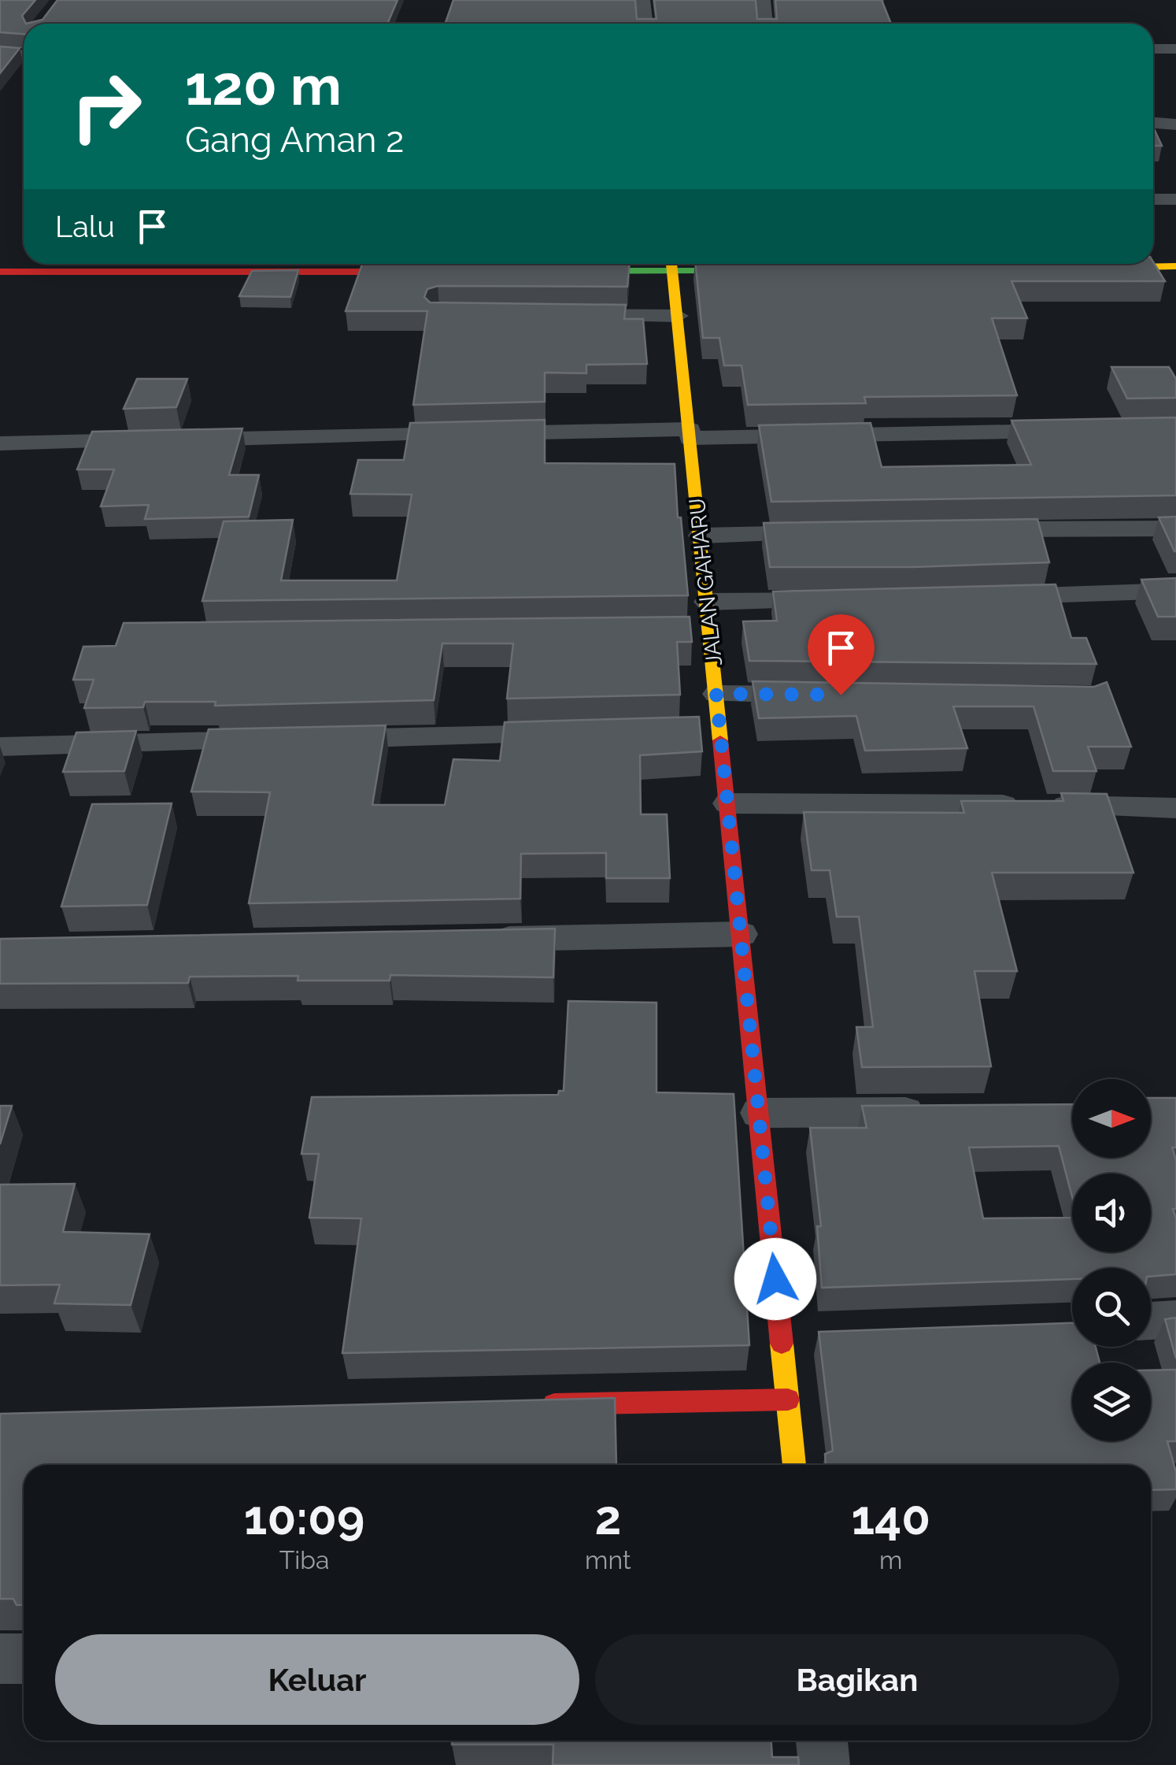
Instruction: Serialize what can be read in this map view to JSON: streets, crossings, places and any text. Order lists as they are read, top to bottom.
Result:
{
  "streets": {
    "street": ["JALAN GAHARU"]
  },
  "north": "right",
  "page": {
    "turn": ["120 m", "Gang Aman 2"],
    "then": "Lalu",
    "eta": [
      "10:09",
      "Tiba",
      "2",
      "mnt",
      "140",
      "m"
    ],
    "buttons": ["Keluar", "Bagikan"]
  }
}
